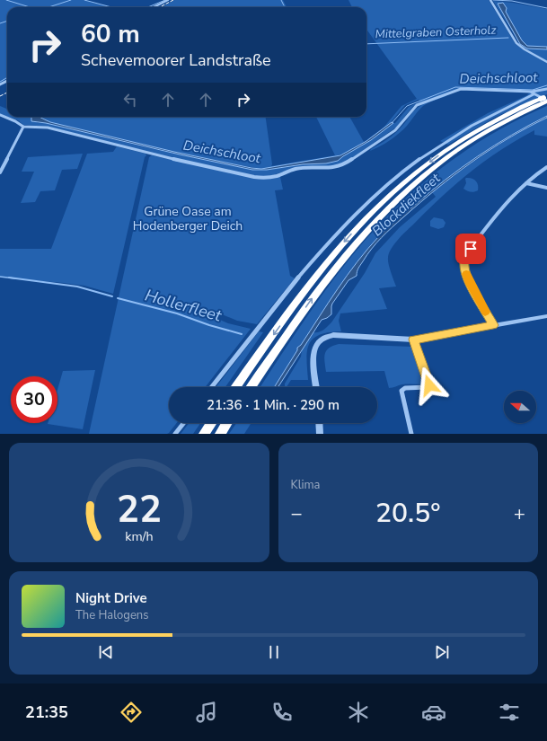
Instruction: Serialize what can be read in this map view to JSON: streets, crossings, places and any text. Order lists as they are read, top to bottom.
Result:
{
  "water": [
    "Mittelgraben Osterholz",
    "Deichschloot",
    "Blockdiekfleet",
    "Hollerfleet"
  ],
  "parks": ["Grüne Oase am Hodenberger Deich"],
  "north": "left",
  "page": {
    "turn": ["60 m", "Schevemoorer Landstraße"],
    "limit": "30",
    "trip": "21:36 · 1 Min. · 290 m",
    "tile": "Klima",
    "heat": ["−", "20.5°", "+"],
    "song": ["Night Drive", "The Halogens"],
    "tabs": "21:35",
    "gauge": ["22", "km/h"]
  }
}
